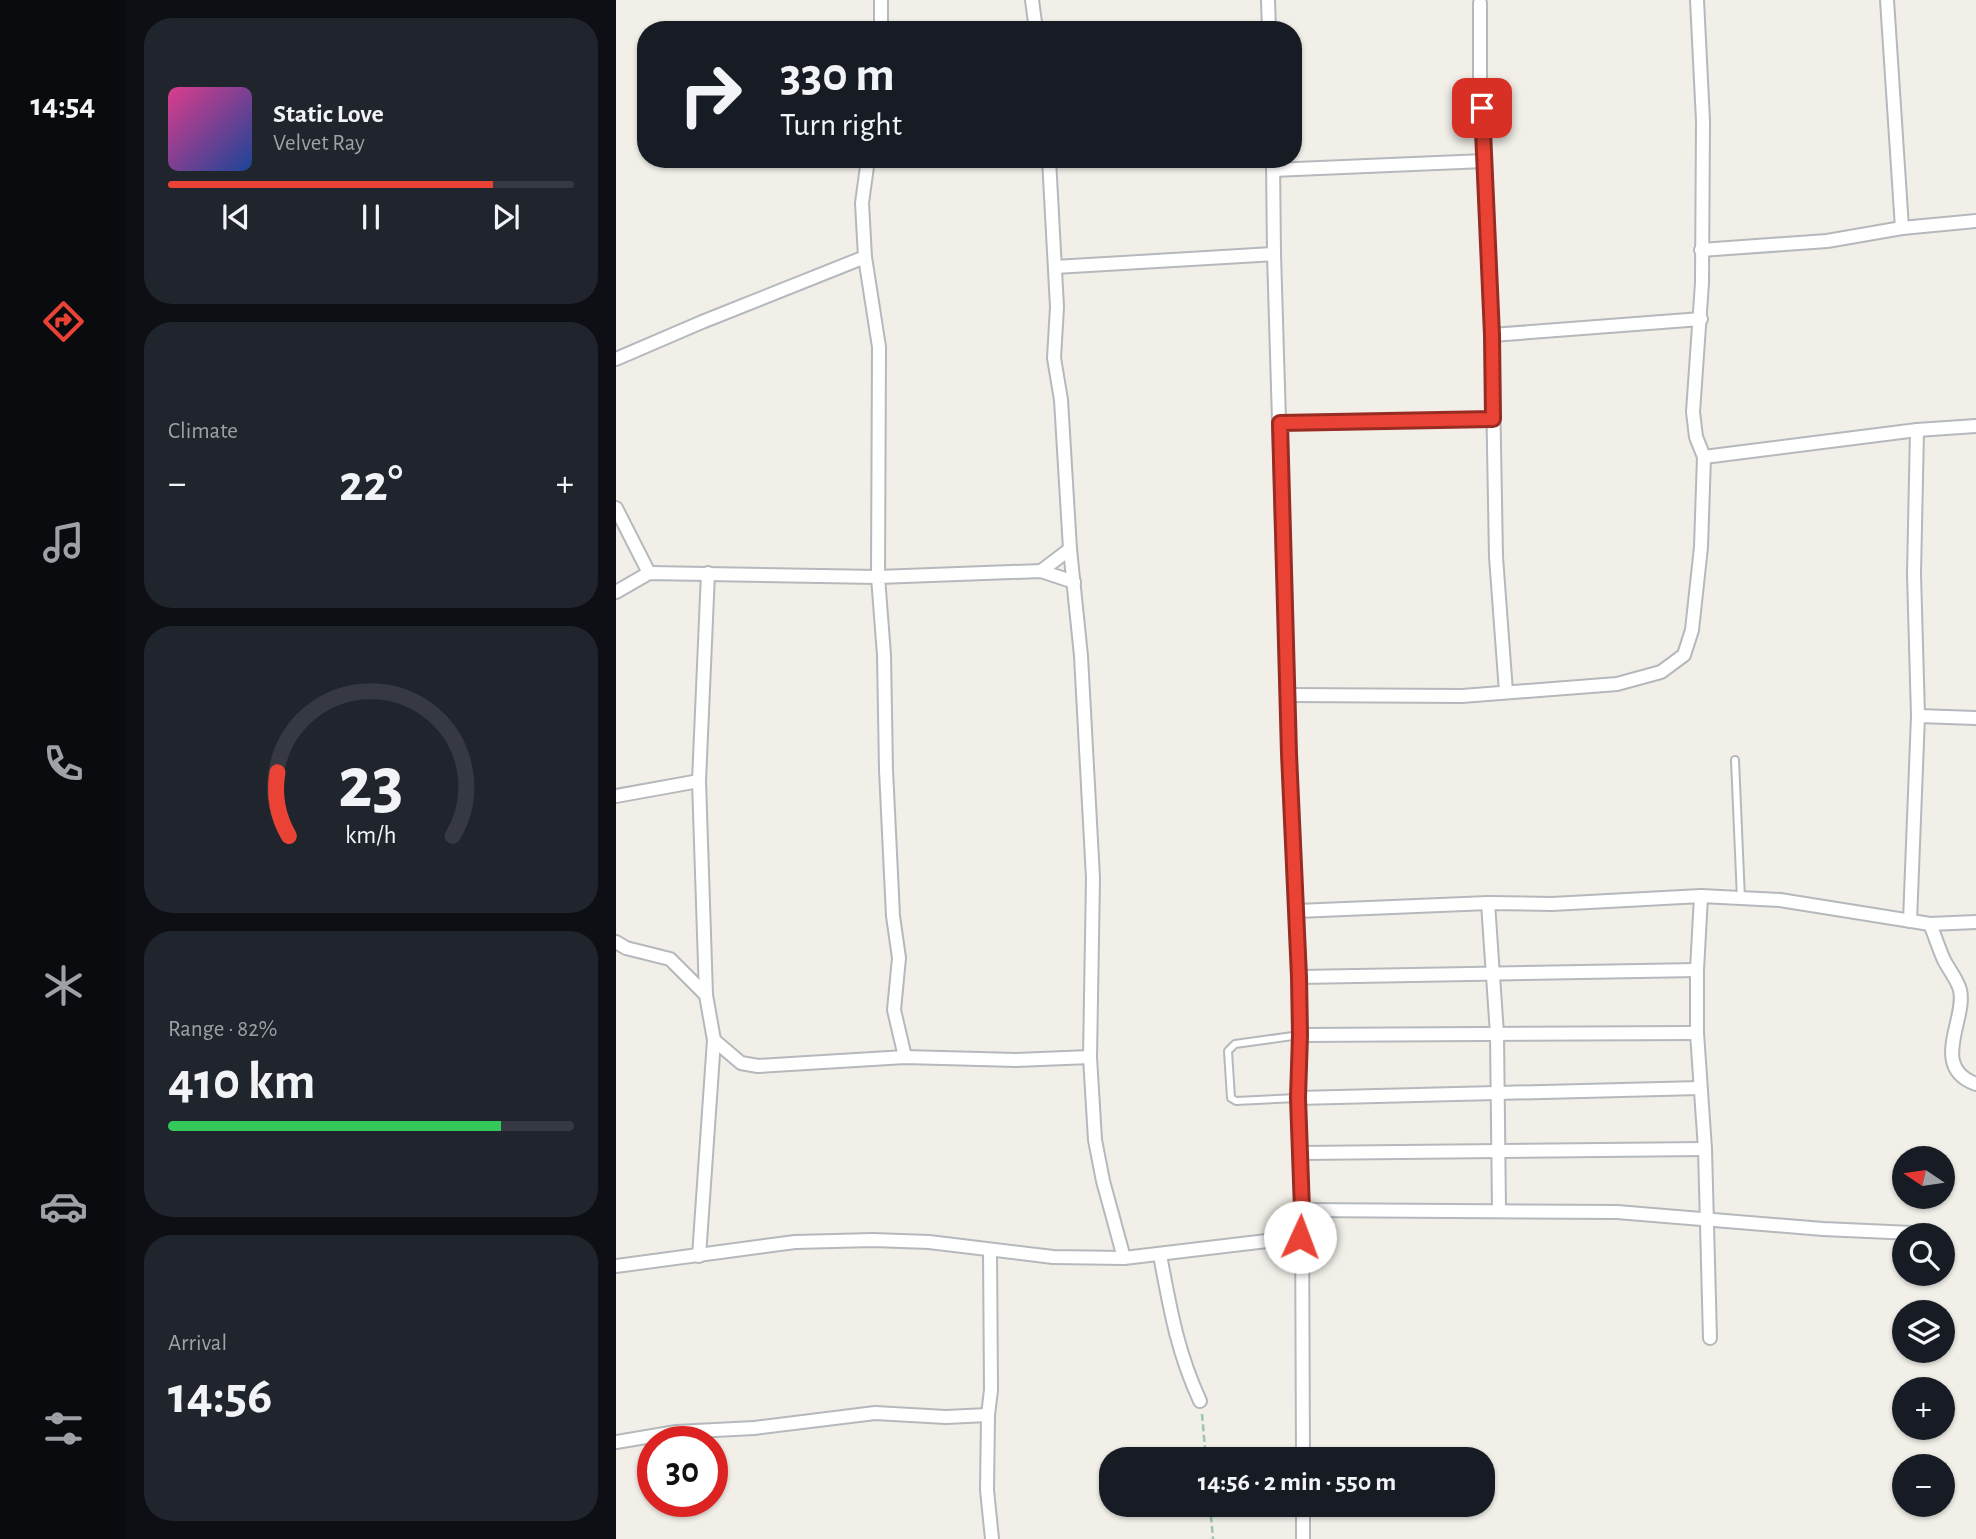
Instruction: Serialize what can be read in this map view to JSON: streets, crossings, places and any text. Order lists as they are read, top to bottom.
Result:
{
  "north": "left",
  "page": {
    "tabs": "14:54",
    "turn": ["330 m", "Turn right"],
    "song": ["Static Love", "Velvet Ray"],
    "tile": [
      "Climate",
      ["Range · 82%", "410 km"],
      ["Arrival", "14:56"]
    ],
    "heat": ["−", "22°", "+"],
    "map_buttons": ["+", "−"],
    "limit": "30",
    "trip": "14:56 · 2 min · 550 m",
    "gauge": ["23", "km/h"]
  }
}
